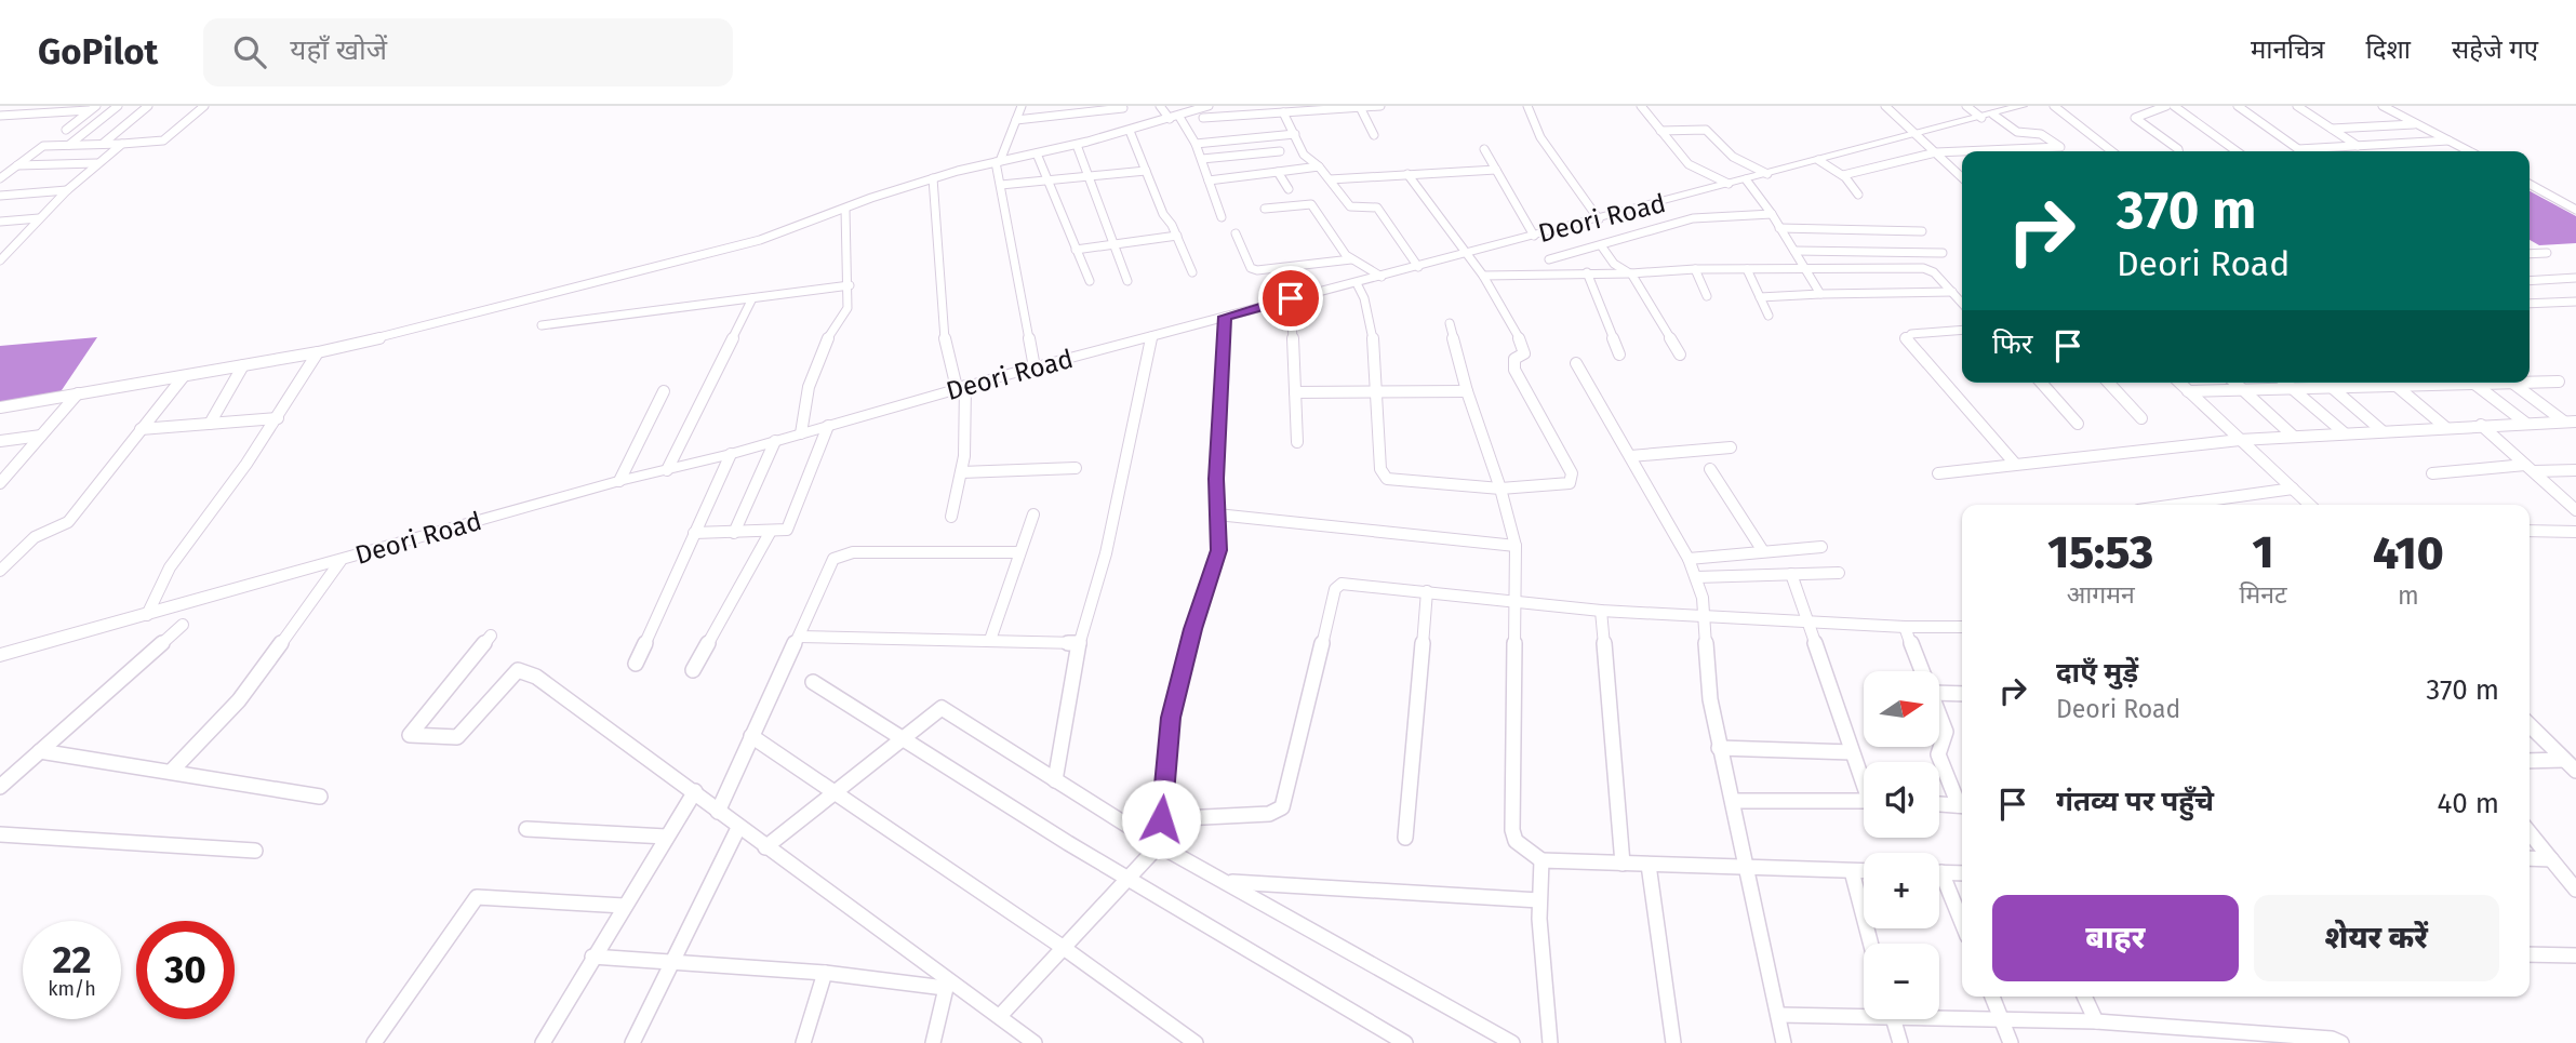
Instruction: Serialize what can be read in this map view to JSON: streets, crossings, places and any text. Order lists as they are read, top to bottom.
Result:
{
  "streets": {
    "street": ["Deori Road"]
  },
  "north": "right",
  "page": {
    "header": "GoPilot",
    "search": "यहाँ खोजें",
    "nav": ["मानचित्र", "दिशा", "सहेजे गए"],
    "turn": ["370 m", "Deori Road"],
    "then": "फिर",
    "eta": [
      "15:53",
      "आगमन",
      "1",
      "मिनट",
      "410",
      "m"
    ],
    "list": [
      {
        "name": "दाएँ मुड़ें",
        "note": "Deori Road",
        "value": "370 m"
      },
      {
        "name": "गंतव्य पर पहुँचे",
        "value": "40 m"
      }
    ],
    "map_buttons": ["+", "−"],
    "buttons": ["बाहर", "शेयर करें"],
    "speed": "22 km/h",
    "limit": "30"
  }
}
